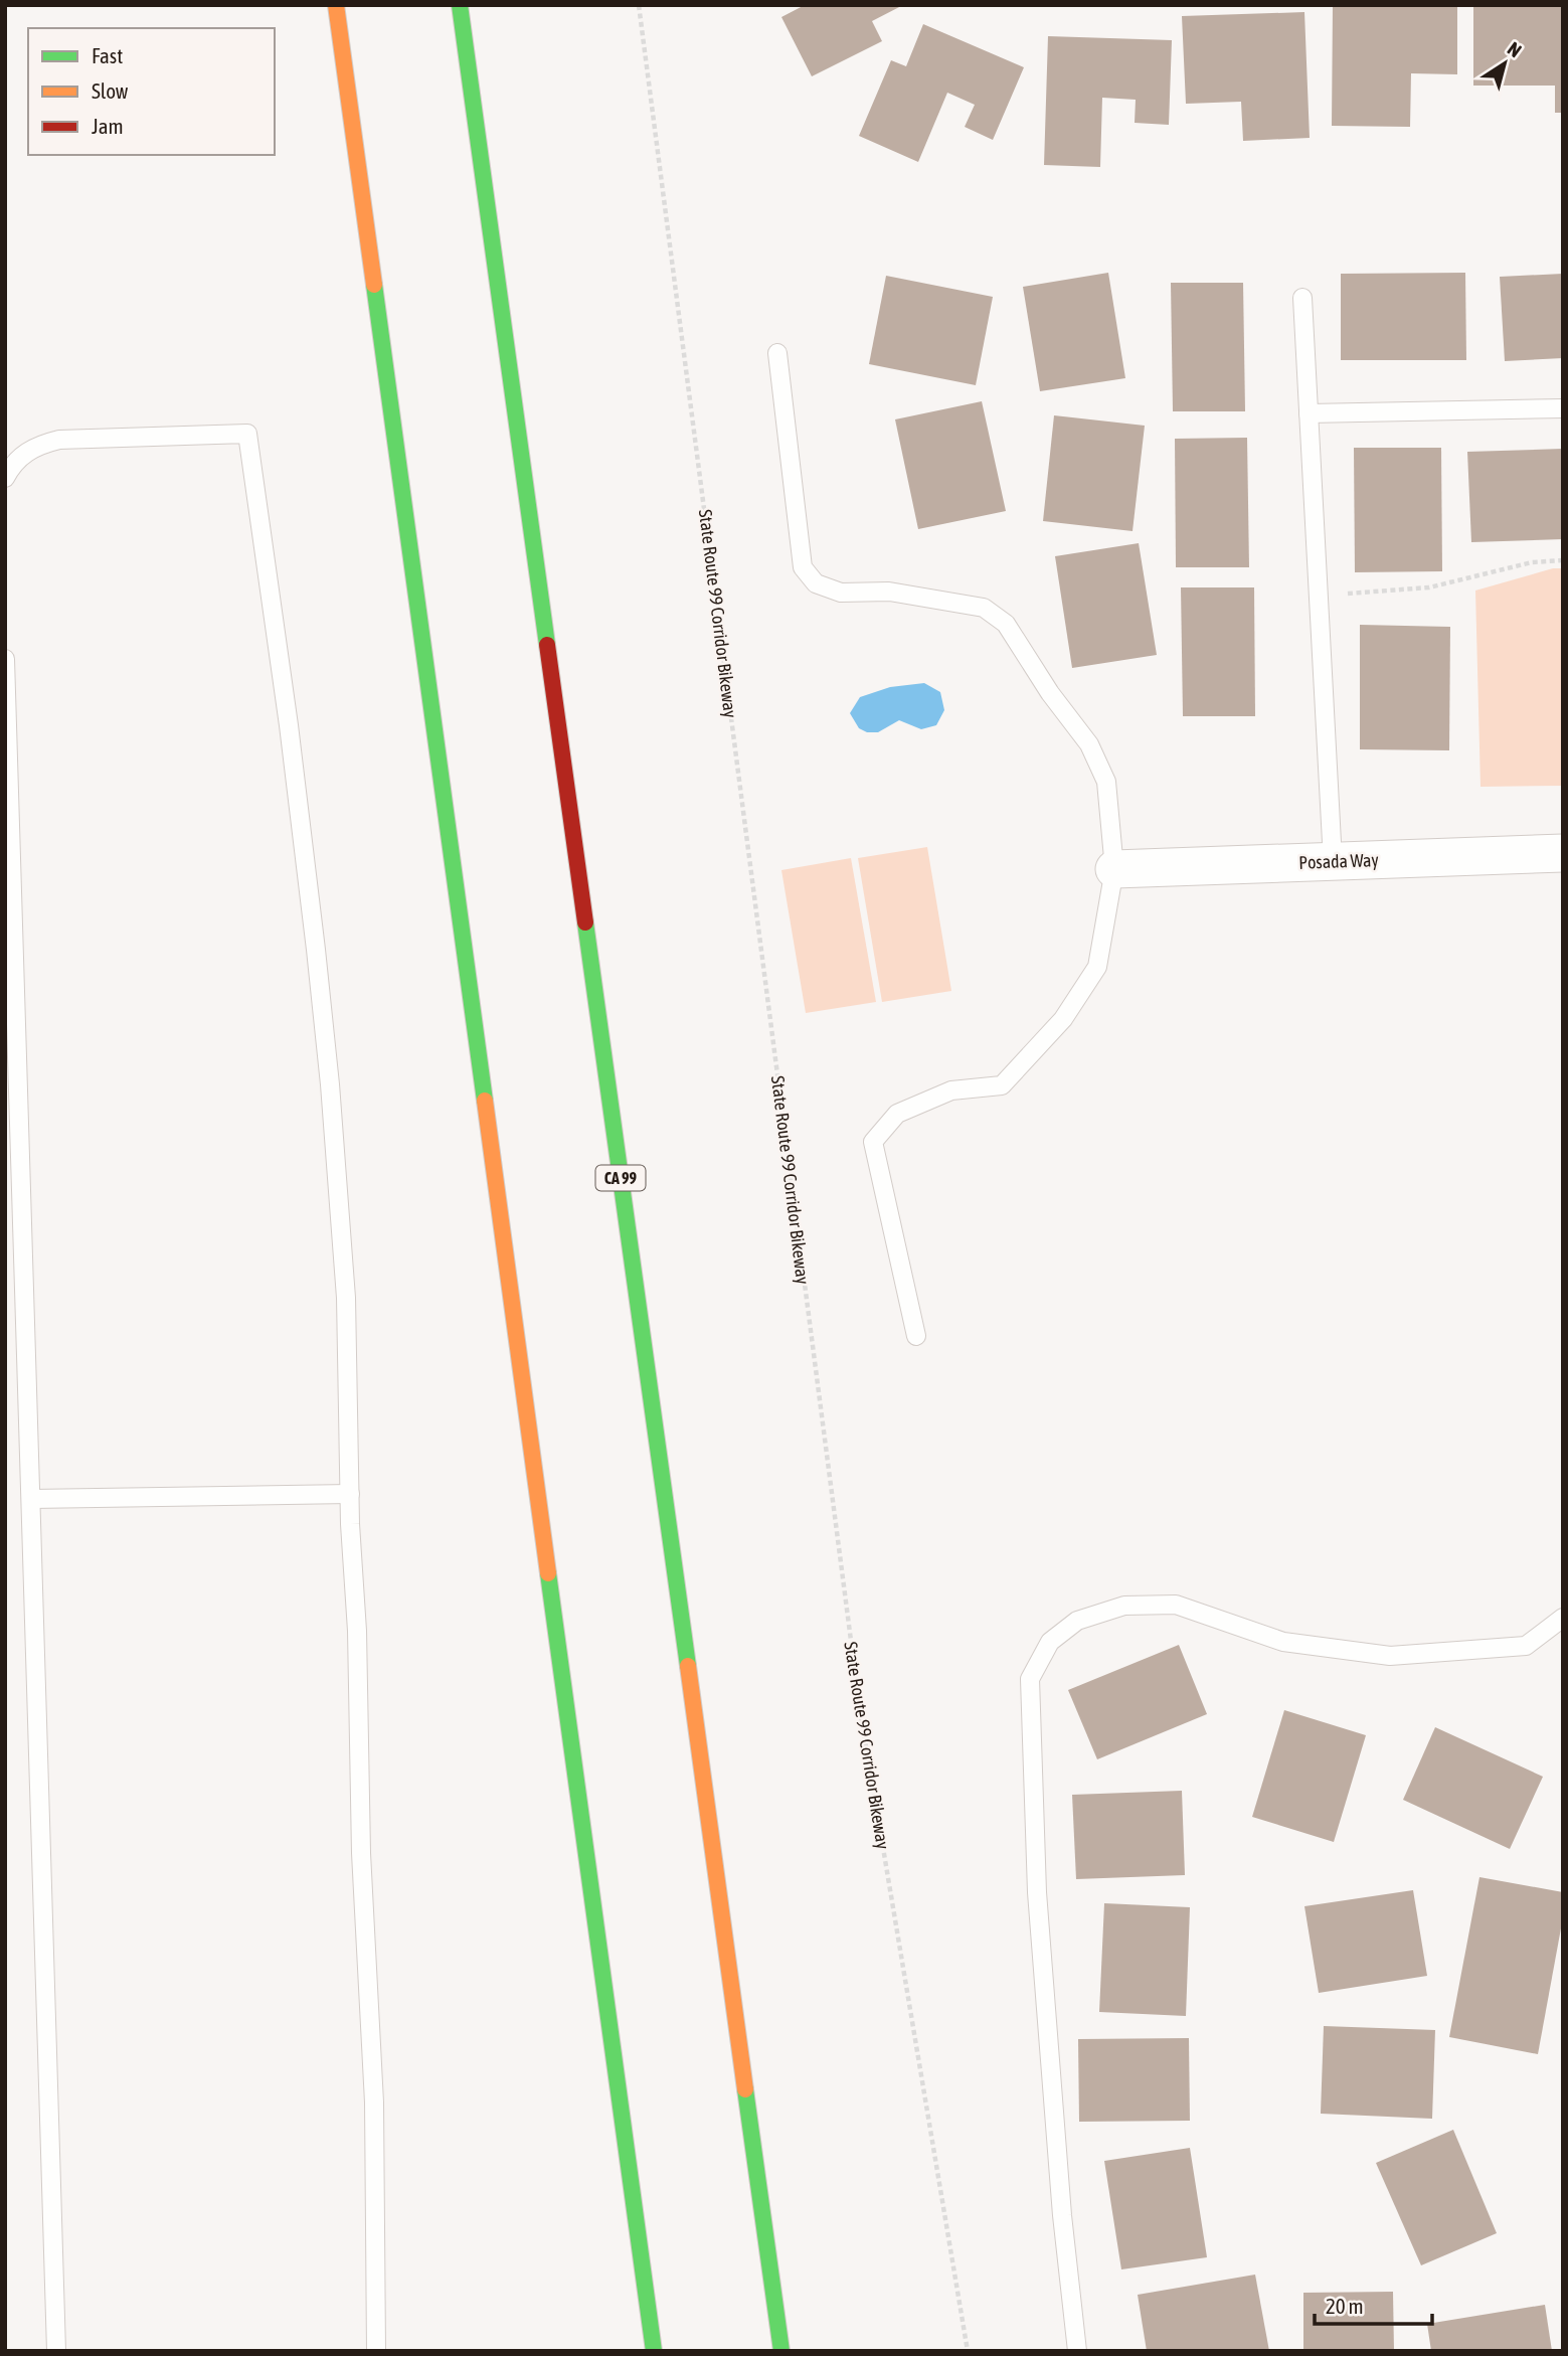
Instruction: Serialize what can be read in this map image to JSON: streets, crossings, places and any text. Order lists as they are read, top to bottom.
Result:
{
  "streets": {
    "highway": ["CA 99"],
    "street": ["Posada Way"],
    "path": ["State Route 99 Corridor Bikeway"]
  },
  "legend": ["Fast", "Slow", "Jam"],
  "scale_bar": "20 m",
  "north": "top right"
}
